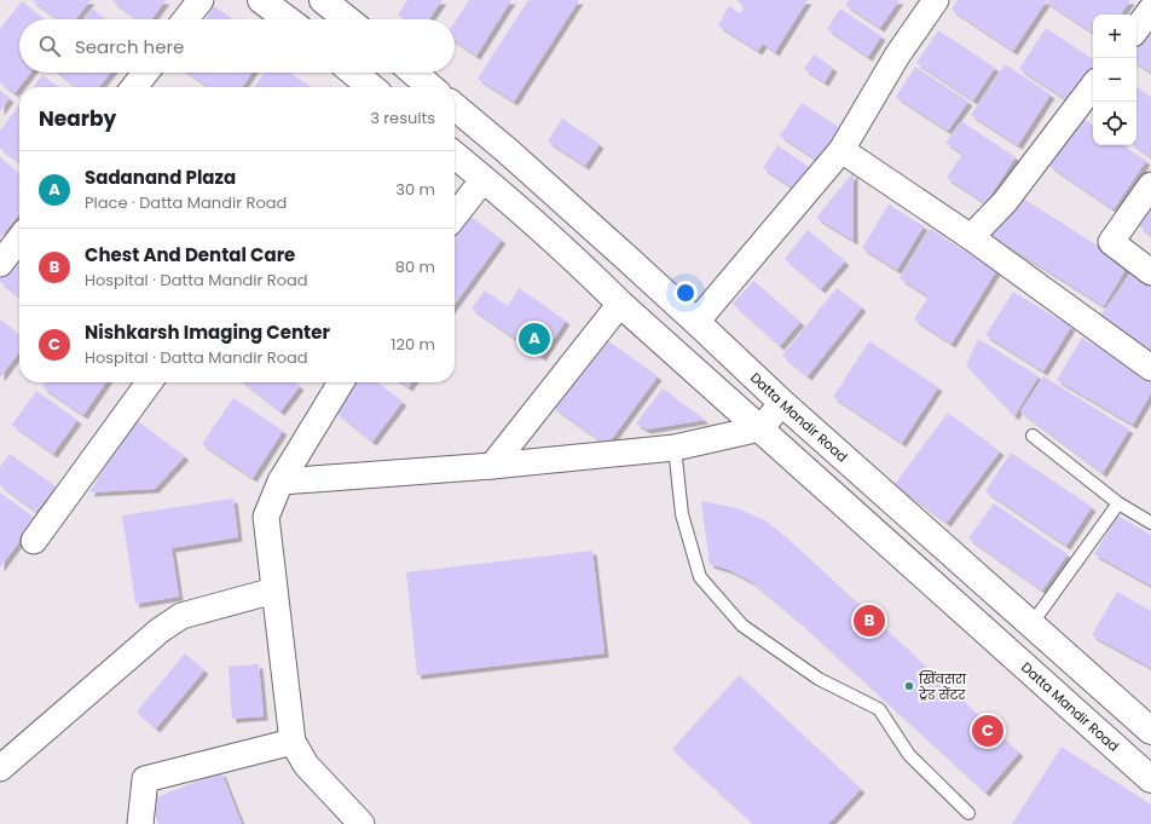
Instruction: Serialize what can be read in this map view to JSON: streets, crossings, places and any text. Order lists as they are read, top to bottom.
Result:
{
  "streets": {
    "main road": ["Datta Mandir Road"]
  },
  "places": ["खिंवसरा ट्रेड सेंटर"],
  "page": {
    "map_buttons": ["+", "−"],
    "search": "Search here",
    "heading": ["Nearby", "3 results"],
    "list": [
      {
        "mark": "A",
        "name": "Sadanand Plaza",
        "note": "Place · Datta Mandir Road",
        "value": "30 m"
      },
      {
        "mark": "B",
        "name": "Chest And Dental Care",
        "note": "Hospital · Datta Mandir Road",
        "value": "80 m"
      },
      {
        "mark": "C",
        "name": "Nishkarsh Imaging Center",
        "note": "Hospital · Datta Mandir Road",
        "value": "120 m"
      }
    ],
    "pins": ["A", "B", "C"]
  }
}
